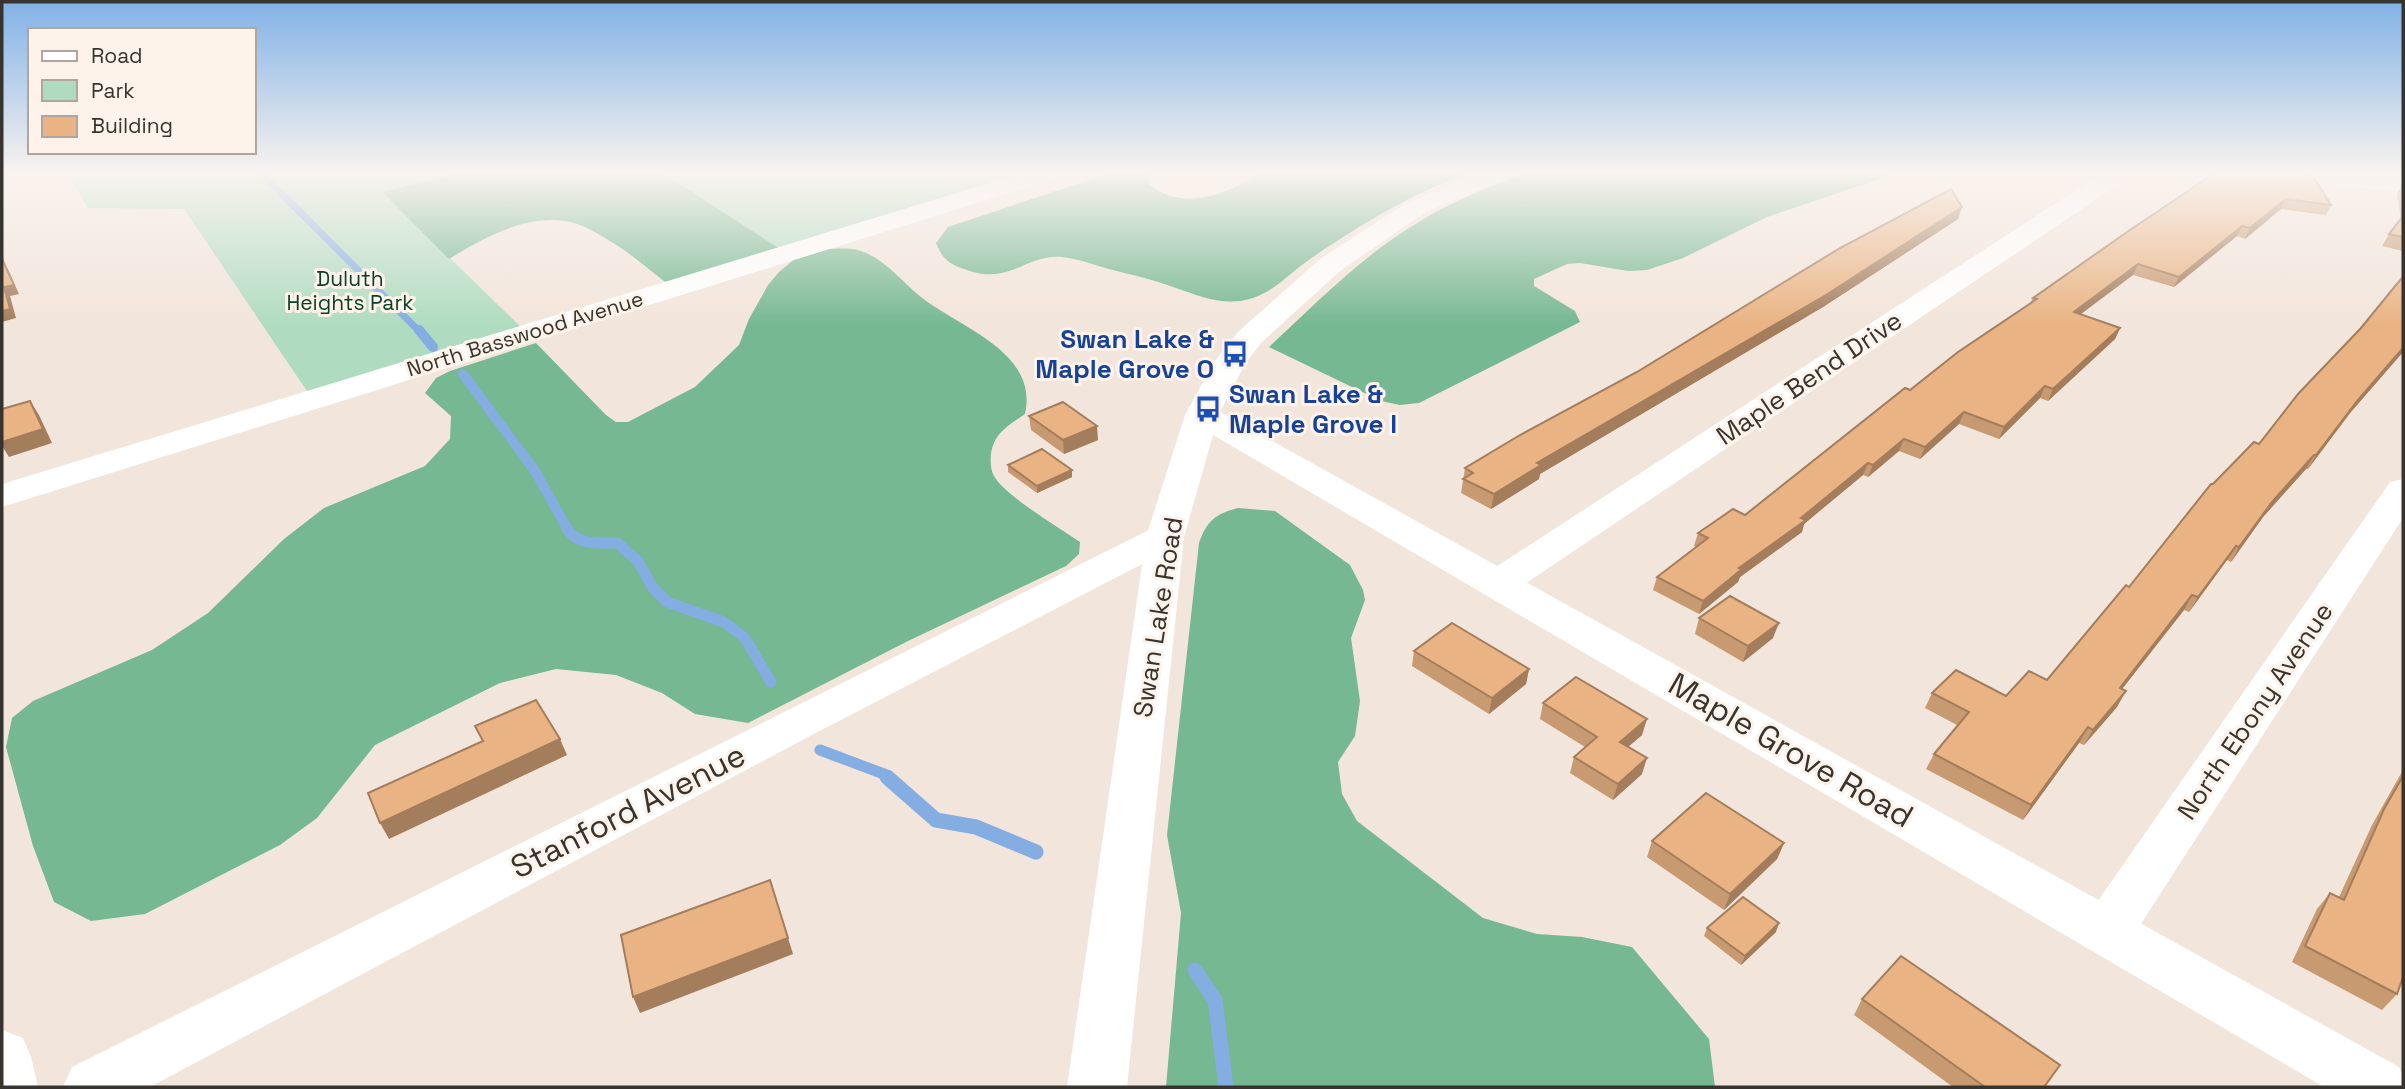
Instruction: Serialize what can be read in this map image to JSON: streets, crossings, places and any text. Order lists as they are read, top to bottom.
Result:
{
  "streets": {
    "street": [
      "North Basswood Avenue",
      "Maple Bend Drive",
      "Swan Lake Road",
      "North Ebony Avenue",
      "Maple Grove Road",
      "Stanford Avenue"
    ]
  },
  "crossings": [
    ["Maple Bend Drive", "Maple Grove Road"],
    ["Swan Lake Road", "Maple Grove Road"],
    ["Swan Lake Road", "Stanford Avenue"],
    ["North Ebony Avenue", "Maple Grove Road"]
  ],
  "parks": ["Duluth Heights Park"],
  "places": {
    "bus stop": ["Swan Lake & Maple Grove O", "Swan Lake & Maple Grove I"]
  },
  "legend": ["Road", "Park", "Building"]
}
